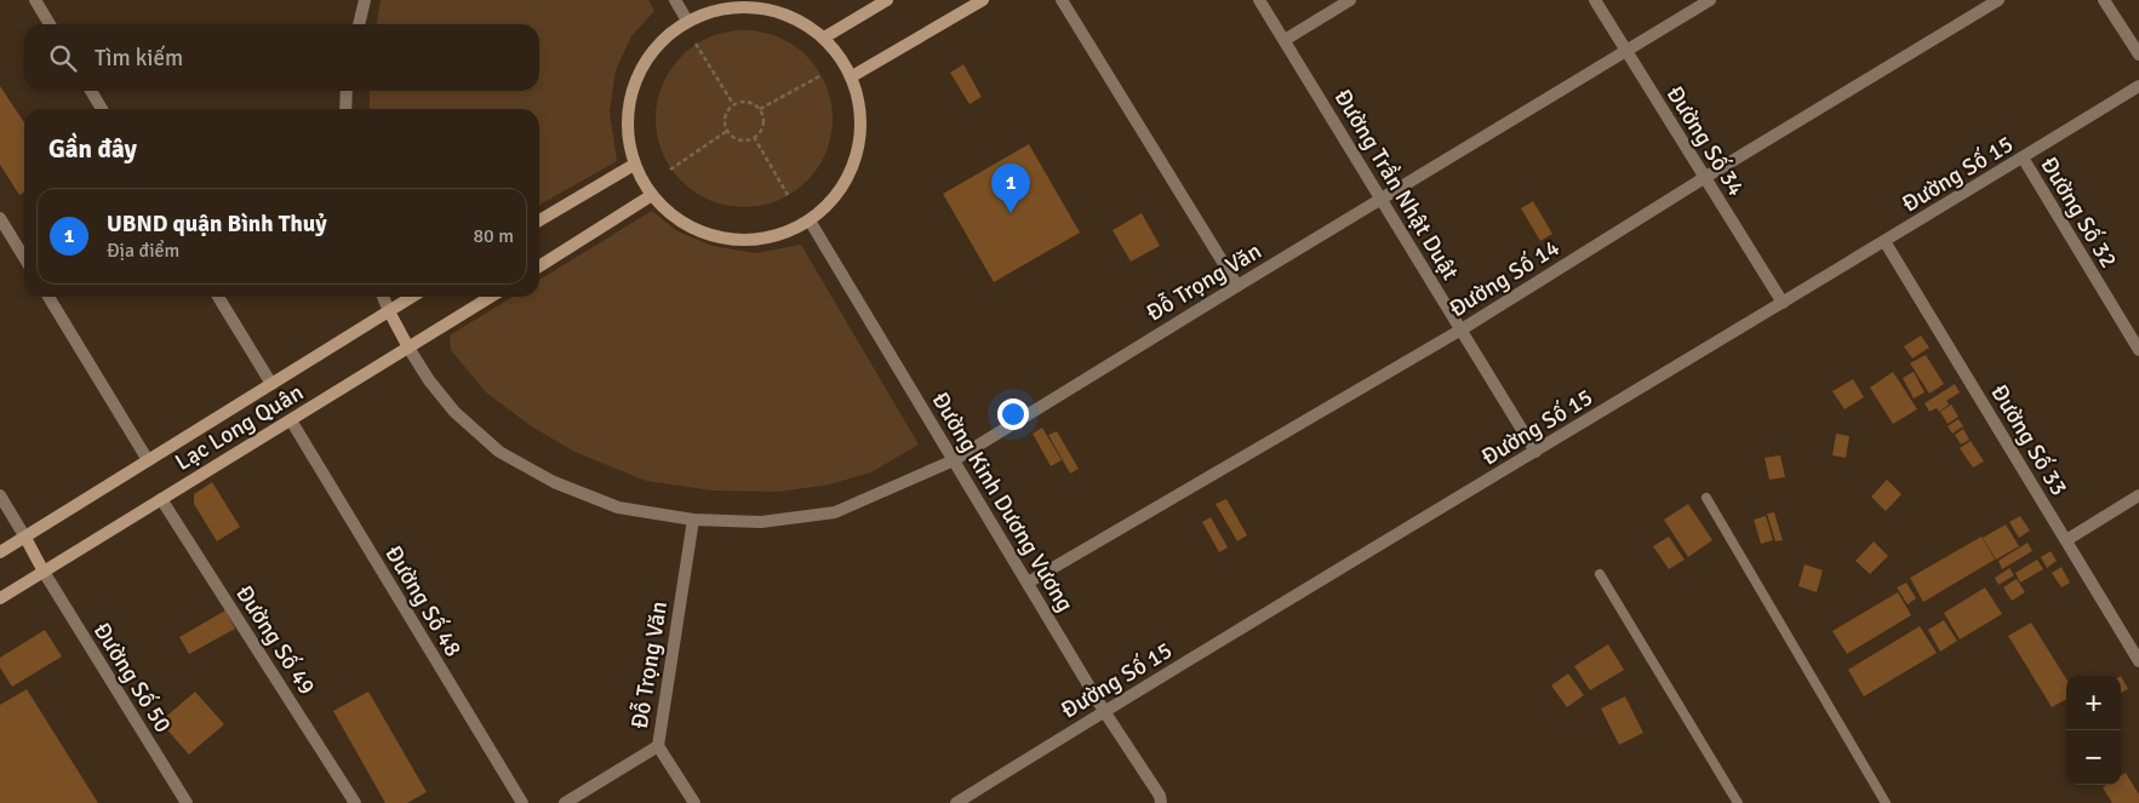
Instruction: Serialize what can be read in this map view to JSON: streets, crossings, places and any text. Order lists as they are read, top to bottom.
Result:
{
  "streets": {
    "main road": ["Lạc Long Quân"],
    "street": [
      "Đường Số 34",
      "Đường Số 15",
      "Đường Trần Nhật Duật",
      "Đường Số 32",
      "Đường Số 14",
      "Đỗ Trọng Văn",
      "Đường Số 33",
      "Đường Kinh Dương Vương",
      "Đường Số 48",
      "Đường Số 49",
      "Đường Số 50"
    ]
  },
  "crossings": [
    ["Đường Số 34", "Đường Số 15"],
    ["Đường Số 34", "Đường Số 14"],
    ["Đường Số 34", "Đỗ Trọng Văn"],
    ["Đường Số 15", "Đường Trần Nhật Duật"],
    ["Đường Số 15", "Đường Số 32"],
    ["Đường Số 15", "Đường Số 33"],
    ["Đường Số 15", "Đường Kinh Dương Vương"],
    ["Đường Trần Nhật Duật", "Đường Số 14"],
    ["Đường Trần Nhật Duật", "Đỗ Trọng Văn"],
    ["Đường Số 14", "Đường Kinh Dương Vương"],
    ["Đỗ Trọng Văn", "Lạc Long Quân"],
    ["Đỗ Trọng Văn", "Đường Kinh Dương Vương"],
    ["Lạc Long Quân", "Đường Số 48"],
    ["Lạc Long Quân", "Đường Số 49"],
    ["Lạc Long Quân", "Đường Số 50"]
  ],
  "page": {
    "search": "Tìm kiếm",
    "heading": "Gần đây",
    "pins": "1",
    "list": [
      {
        "mark": "1",
        "name": "UBND quận Bình Thuỷ",
        "note": "Địa điểm",
        "value": "80 m"
      }
    ],
    "map_buttons": ["+", "−"]
  }
}
